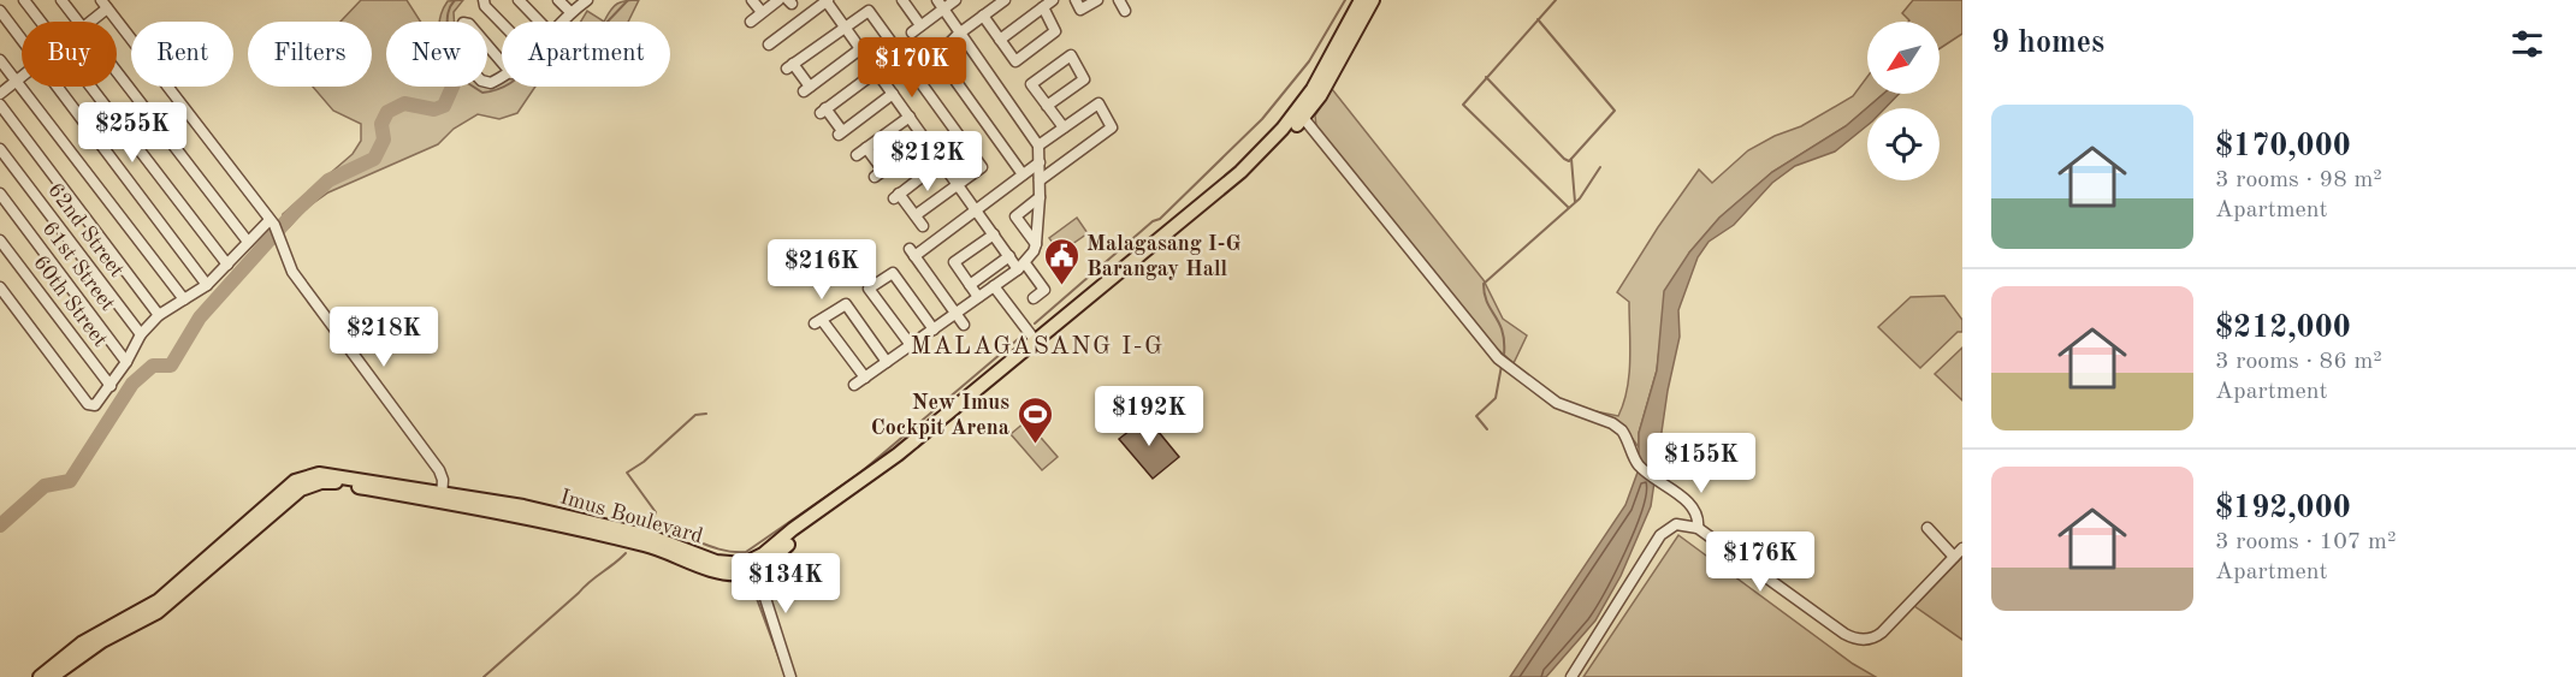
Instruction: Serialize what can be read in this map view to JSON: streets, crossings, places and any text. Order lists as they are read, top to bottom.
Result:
{
  "streets": {
    "main road": ["Imus Boulevard"],
    "street": ["62nd Street", "61st Street", "60th Street"]
  },
  "districts": ["MALAGASANG I-G"],
  "places": {
    "public building": ["Malagasang I-G Barangay Hall"],
    "sports": ["New Imus Cockpit Arena"]
  },
  "north": "bottom left",
  "page": {
    "heading": "9 homes",
    "chip": [
      "Buy",
      "Rent",
      "Filters",
      "New",
      "Apartment"
    ],
    "price": [
      "$170K",
      "$255K",
      "$212K",
      "$216K",
      "$218K",
      "$192K",
      "$155K",
      "$176K",
      "$134K"
    ],
    "list": [
      {
        "name": "$170,000",
        "note": "3 rooms · 98 m² · Apartment"
      },
      {
        "name": "$212,000",
        "note": "3 rooms · 86 m² · Apartment"
      },
      {
        "name": "$192,000",
        "note": "3 rooms · 107 m² · Apartment"
      }
    ]
  }
}
